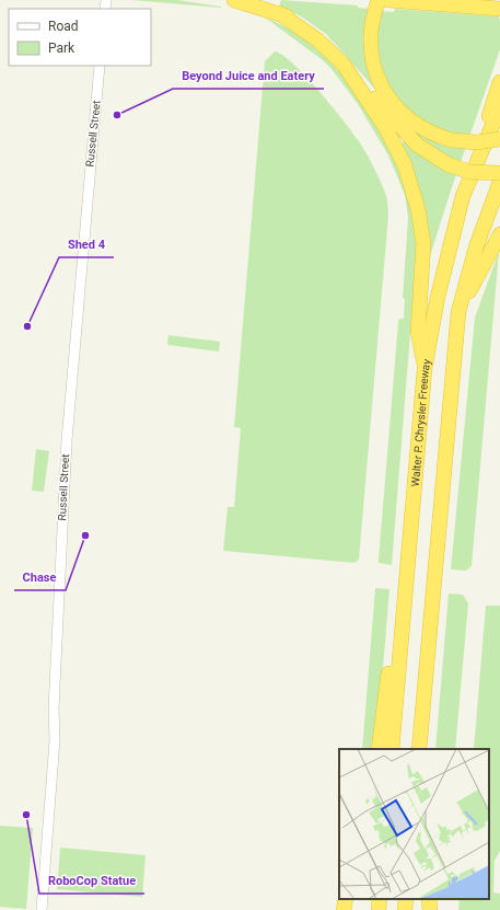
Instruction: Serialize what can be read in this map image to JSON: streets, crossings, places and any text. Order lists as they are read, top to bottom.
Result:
{
  "streets": {
    "highway": ["Walter P. Chrysler Freeway"],
    "street": ["Russell Street"]
  },
  "places": [
    "Beyond Juice and Eatery",
    "Shed 4",
    "Chase",
    "RoboCop Statue"
  ],
  "legend": ["Road", "Park"]
}
